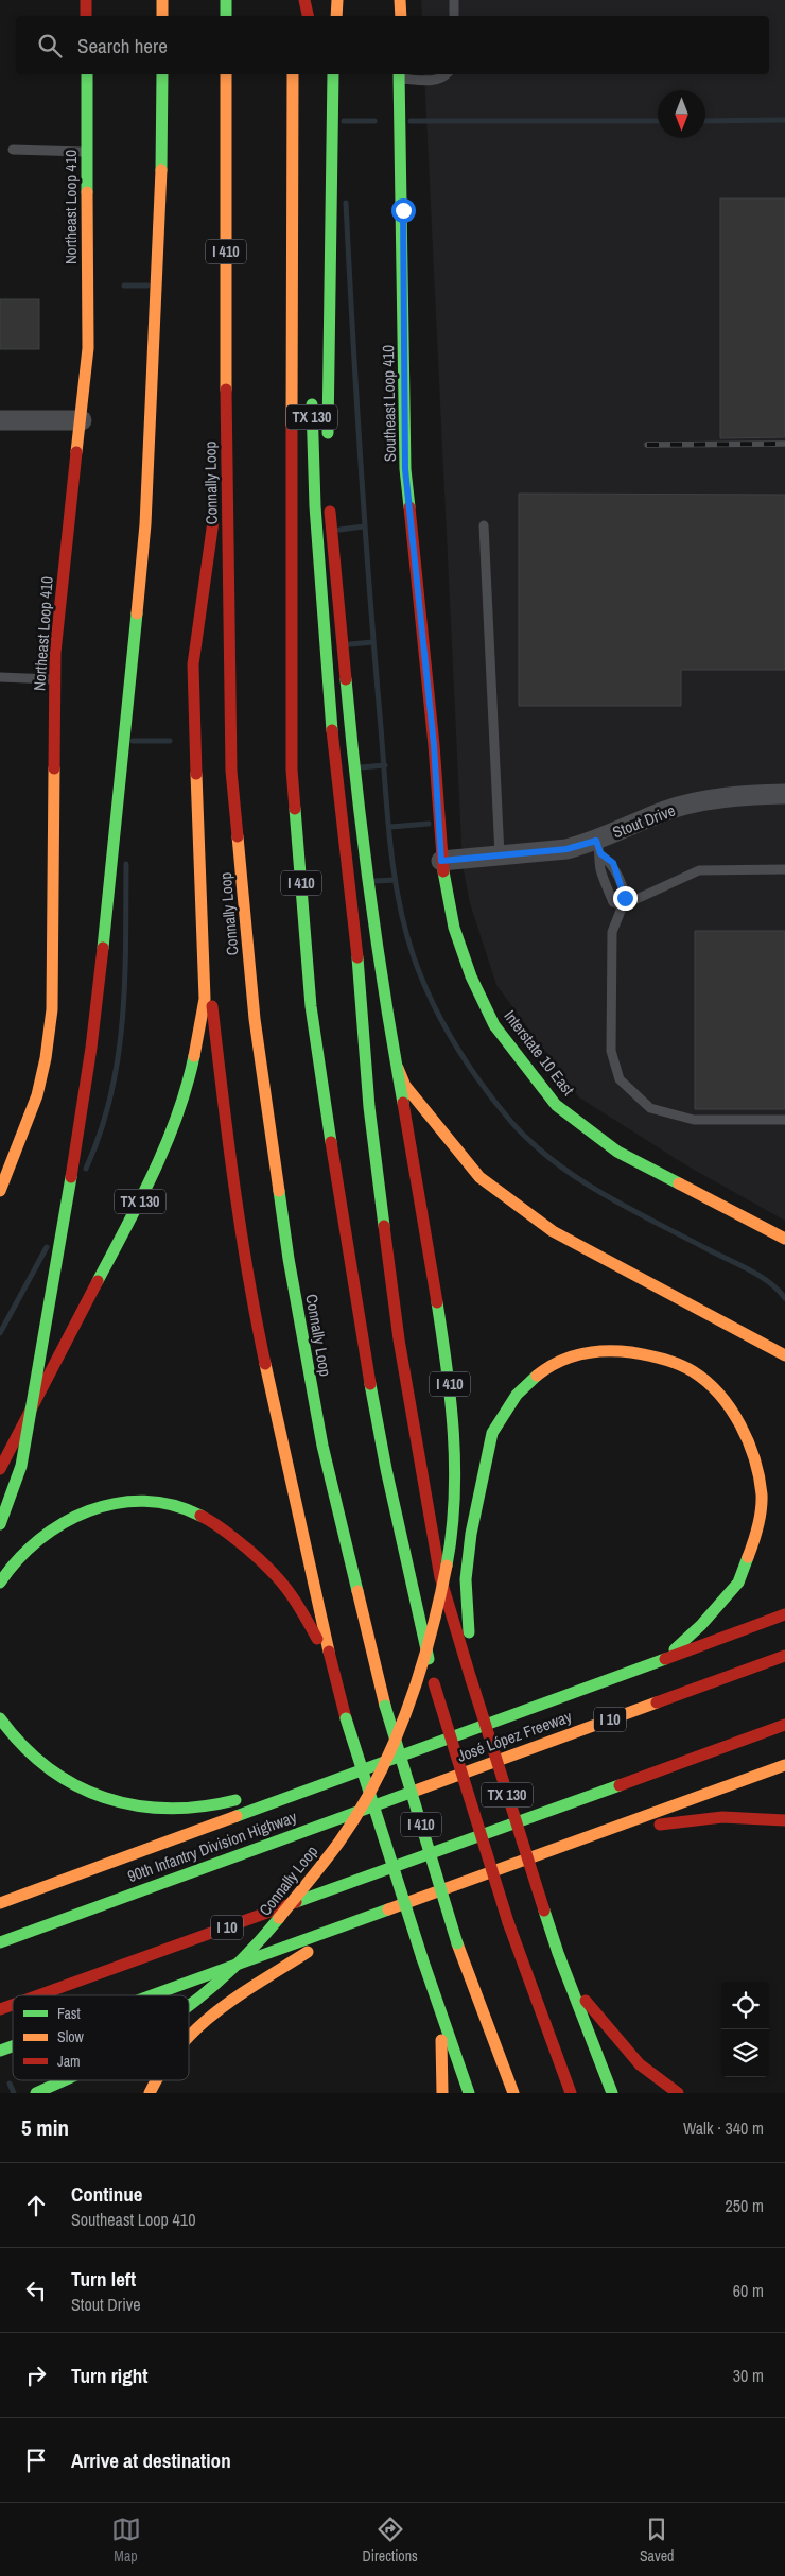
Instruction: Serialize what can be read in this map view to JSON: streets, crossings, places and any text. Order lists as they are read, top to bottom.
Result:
{
  "streets": {
    "main road": [
      "Northeast Loop 410",
      "I 410",
      "Southeast Loop 410",
      "TX 130",
      "Connally Loop",
      "Interstate 10 East",
      "I 10",
      "José López Freeway",
      "90th Infantry Division Highway"
    ],
    "street": ["Stout Drive"]
  },
  "crossings": [
    ["Southeast Loop 410", "Stout Drive"],
    ["Southeast Loop 410", "Interstate 10 East"],
    ["TX 130", "Connally Loop"],
    ["Stout Drive", "Interstate 10 East"],
    ["José López Freeway", "90th Infantry Division Highway"]
  ],
  "legend": ["Fast", "Slow", "Jam"],
  "north": "bottom",
  "page": {
    "search": "Search here",
    "heading": ["5 min", "Walk · 340 m"],
    "list": [
      ["Continue", "Southeast Loop 410", "250 m"],
      ["Turn left", "Stout Drive", "60 m"],
      ["Turn right", "30 m"],
      "Arrive at destination"
    ],
    "nav": ["Map", "Directions", "Saved"]
  }
}
